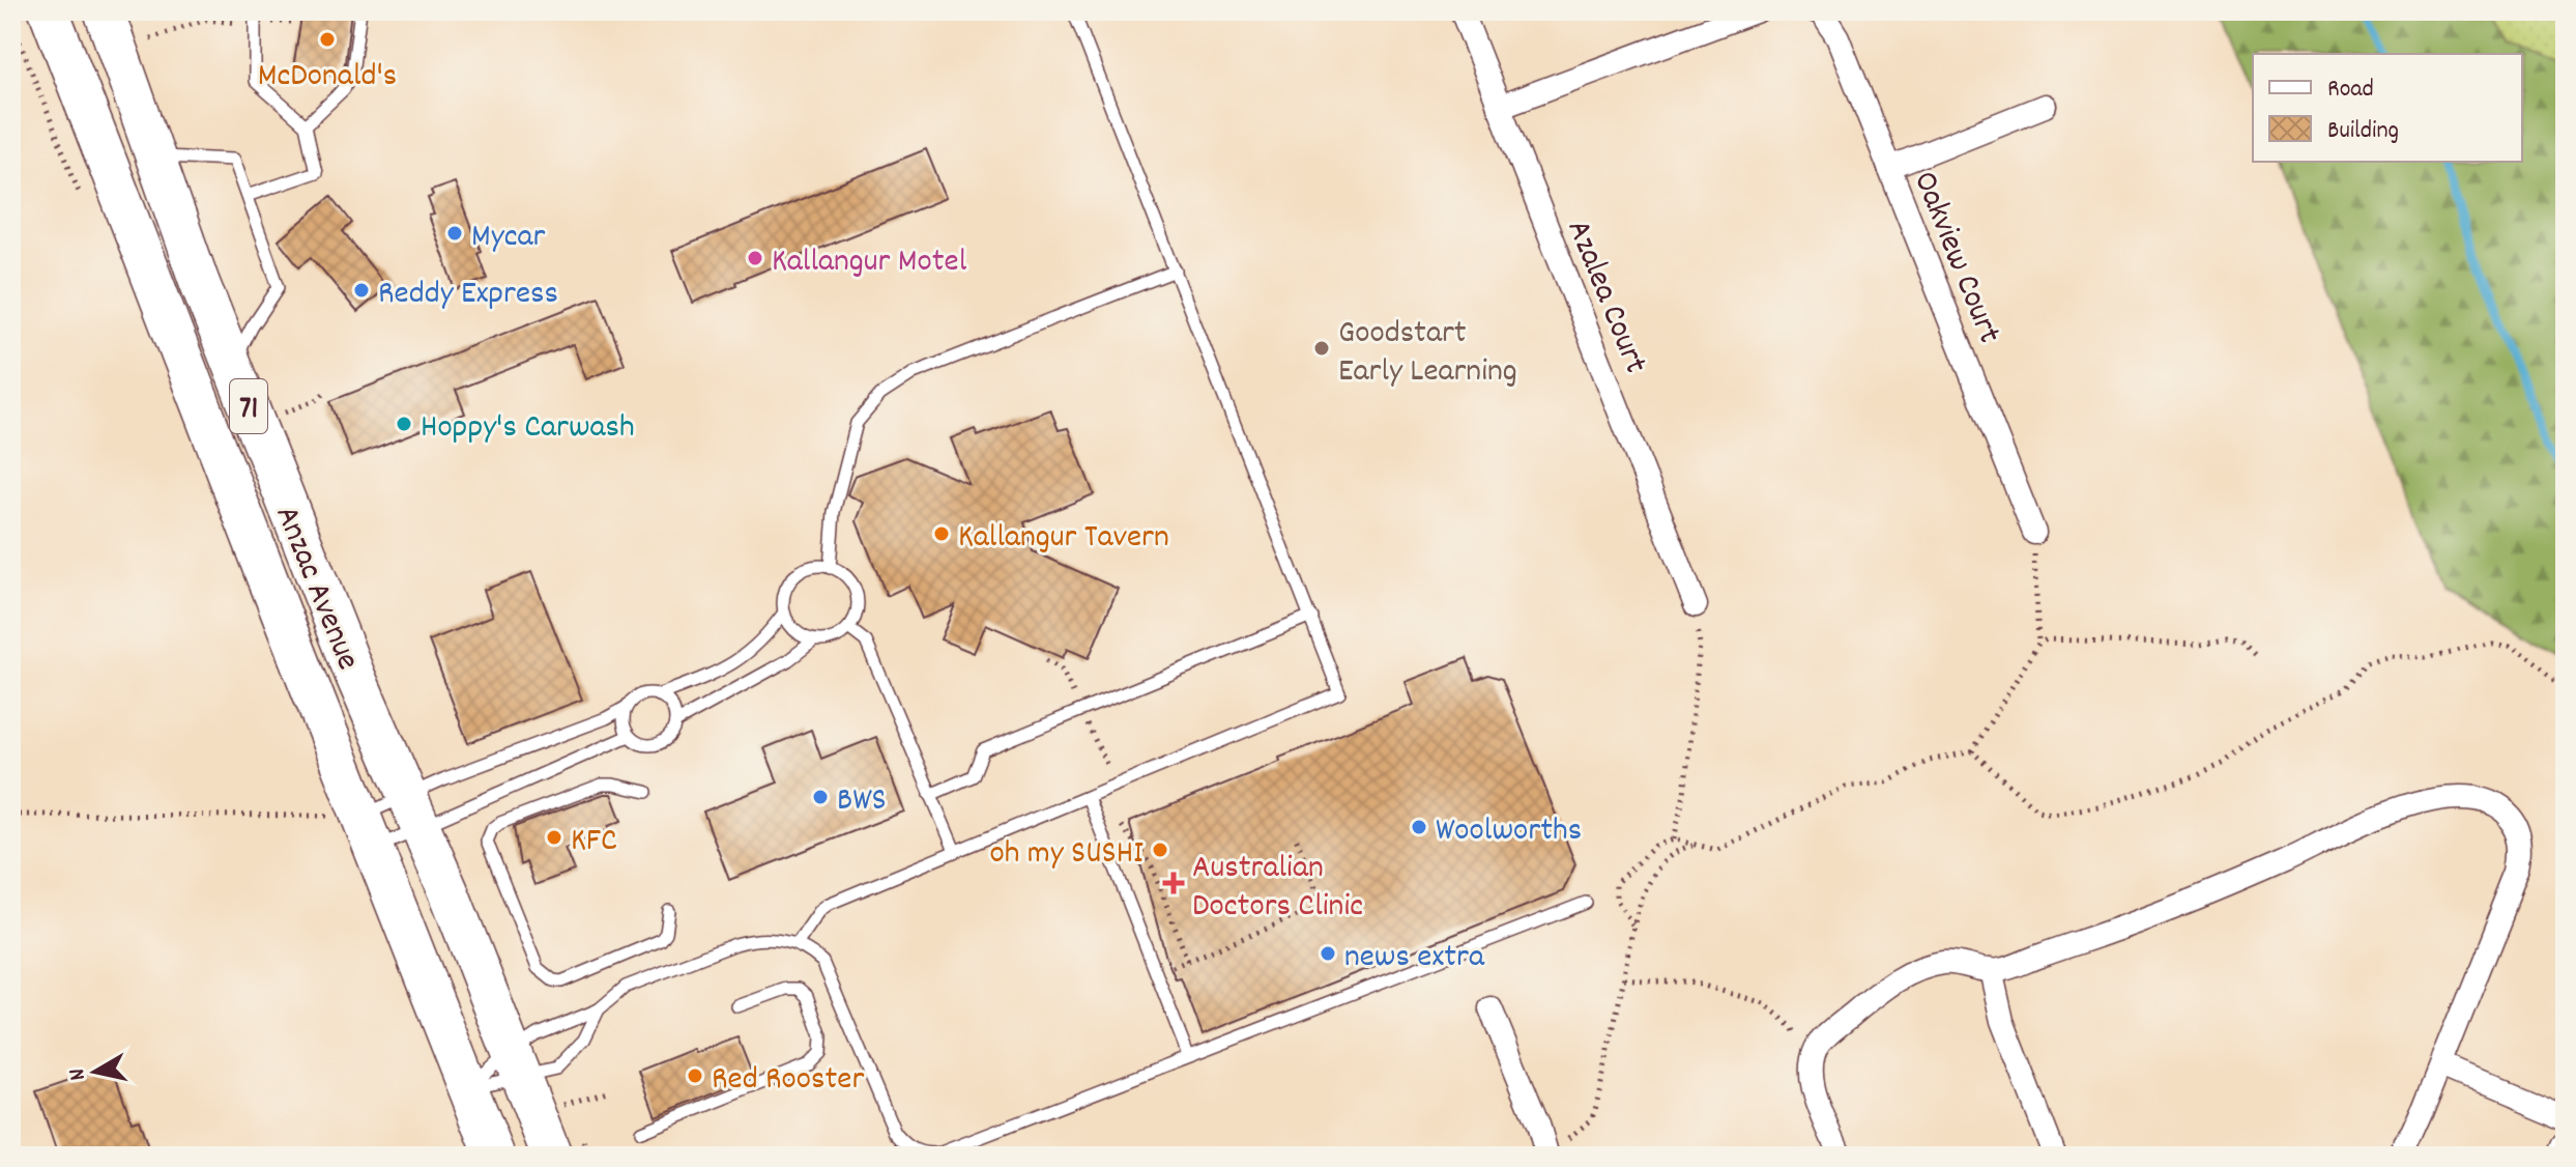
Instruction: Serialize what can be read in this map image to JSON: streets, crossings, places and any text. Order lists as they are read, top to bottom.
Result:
{
  "streets": {
    "highway": ["71", "Anzac Avenue"],
    "street": ["Oakview Court", "Azalea Court"]
  },
  "places": {
    "other": [
      "McDonald's",
      "Mycar",
      "Kallangur Motel",
      "Reddy Express",
      "Goodstart Early Learning",
      "Hoppy's Carwash",
      "Kallangur Tavern",
      "BWS",
      "Woolworths",
      "KFC",
      "oh my SUSHI",
      "news extra",
      "Red Rooster"
    ],
    "health": ["Australian Doctors Clinic"]
  },
  "legend": ["Road", "Building"],
  "north": "left"
}
